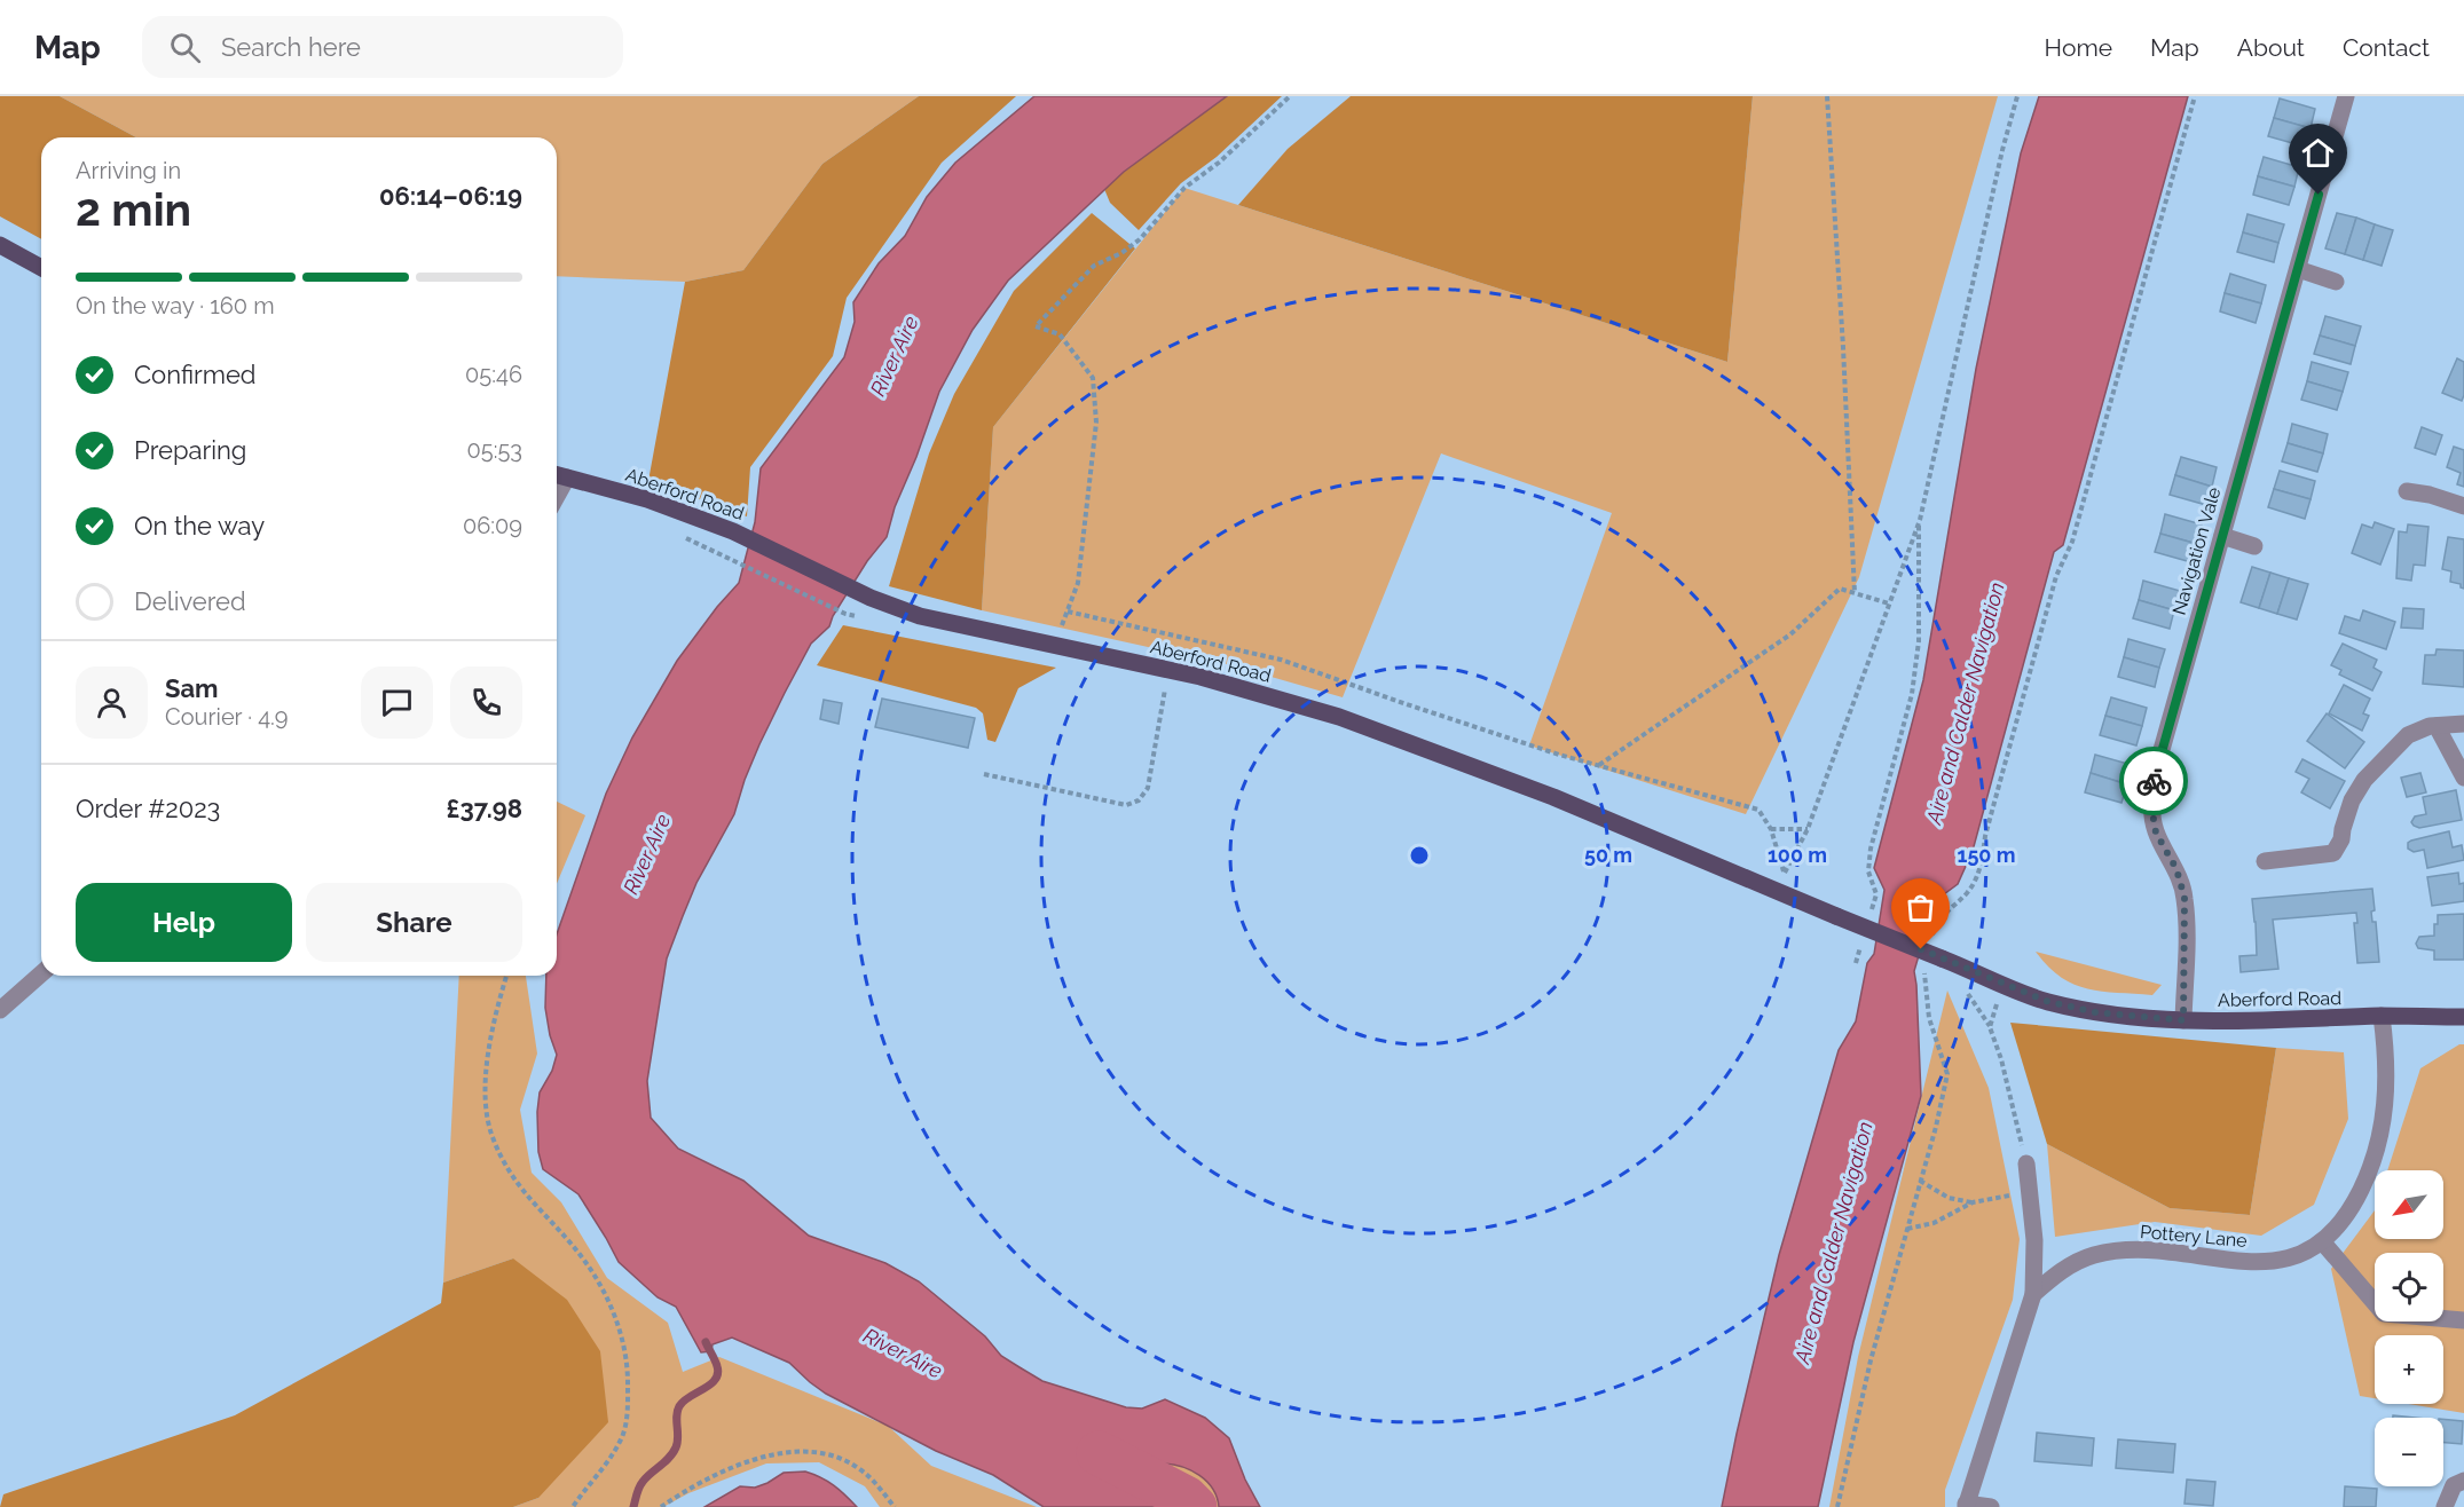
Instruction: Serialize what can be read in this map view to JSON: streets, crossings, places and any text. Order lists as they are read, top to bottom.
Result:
{
  "streets": {
    "main road": ["Aberford Road"],
    "street": ["Navigation Vale", "Pottery Lane"]
  },
  "crossings": [
    ["Aberford Road", "Navigation Vale"],
    ["Aberford Road", "Pottery Lane"]
  ],
  "water": ["River Aire", "Aire and Calder Navigation"],
  "north": "bottom left",
  "page": {
    "header": "Map",
    "search": "Search here",
    "nav": [
      "Home",
      "Map",
      "About",
      "Contact"
    ],
    "heading": ["2 min", "Arriving in", "06:14–06:19"],
    "panel": [
      "Sam",
      "Courier · 4.9",
      "Order #2023",
      "£37.98"
    ],
    "bar": "On the way · 160 m",
    "list": [
      ["Confirmed", "05:46"],
      ["Preparing", "05:53"],
      ["On the way", "06:09"],
      "Delivered"
    ],
    "buttons": ["Help", "Share"],
    "map_buttons": ["+", "−"]
  },
  "rings": ["50 m", "100 m", "150 m"]
}
